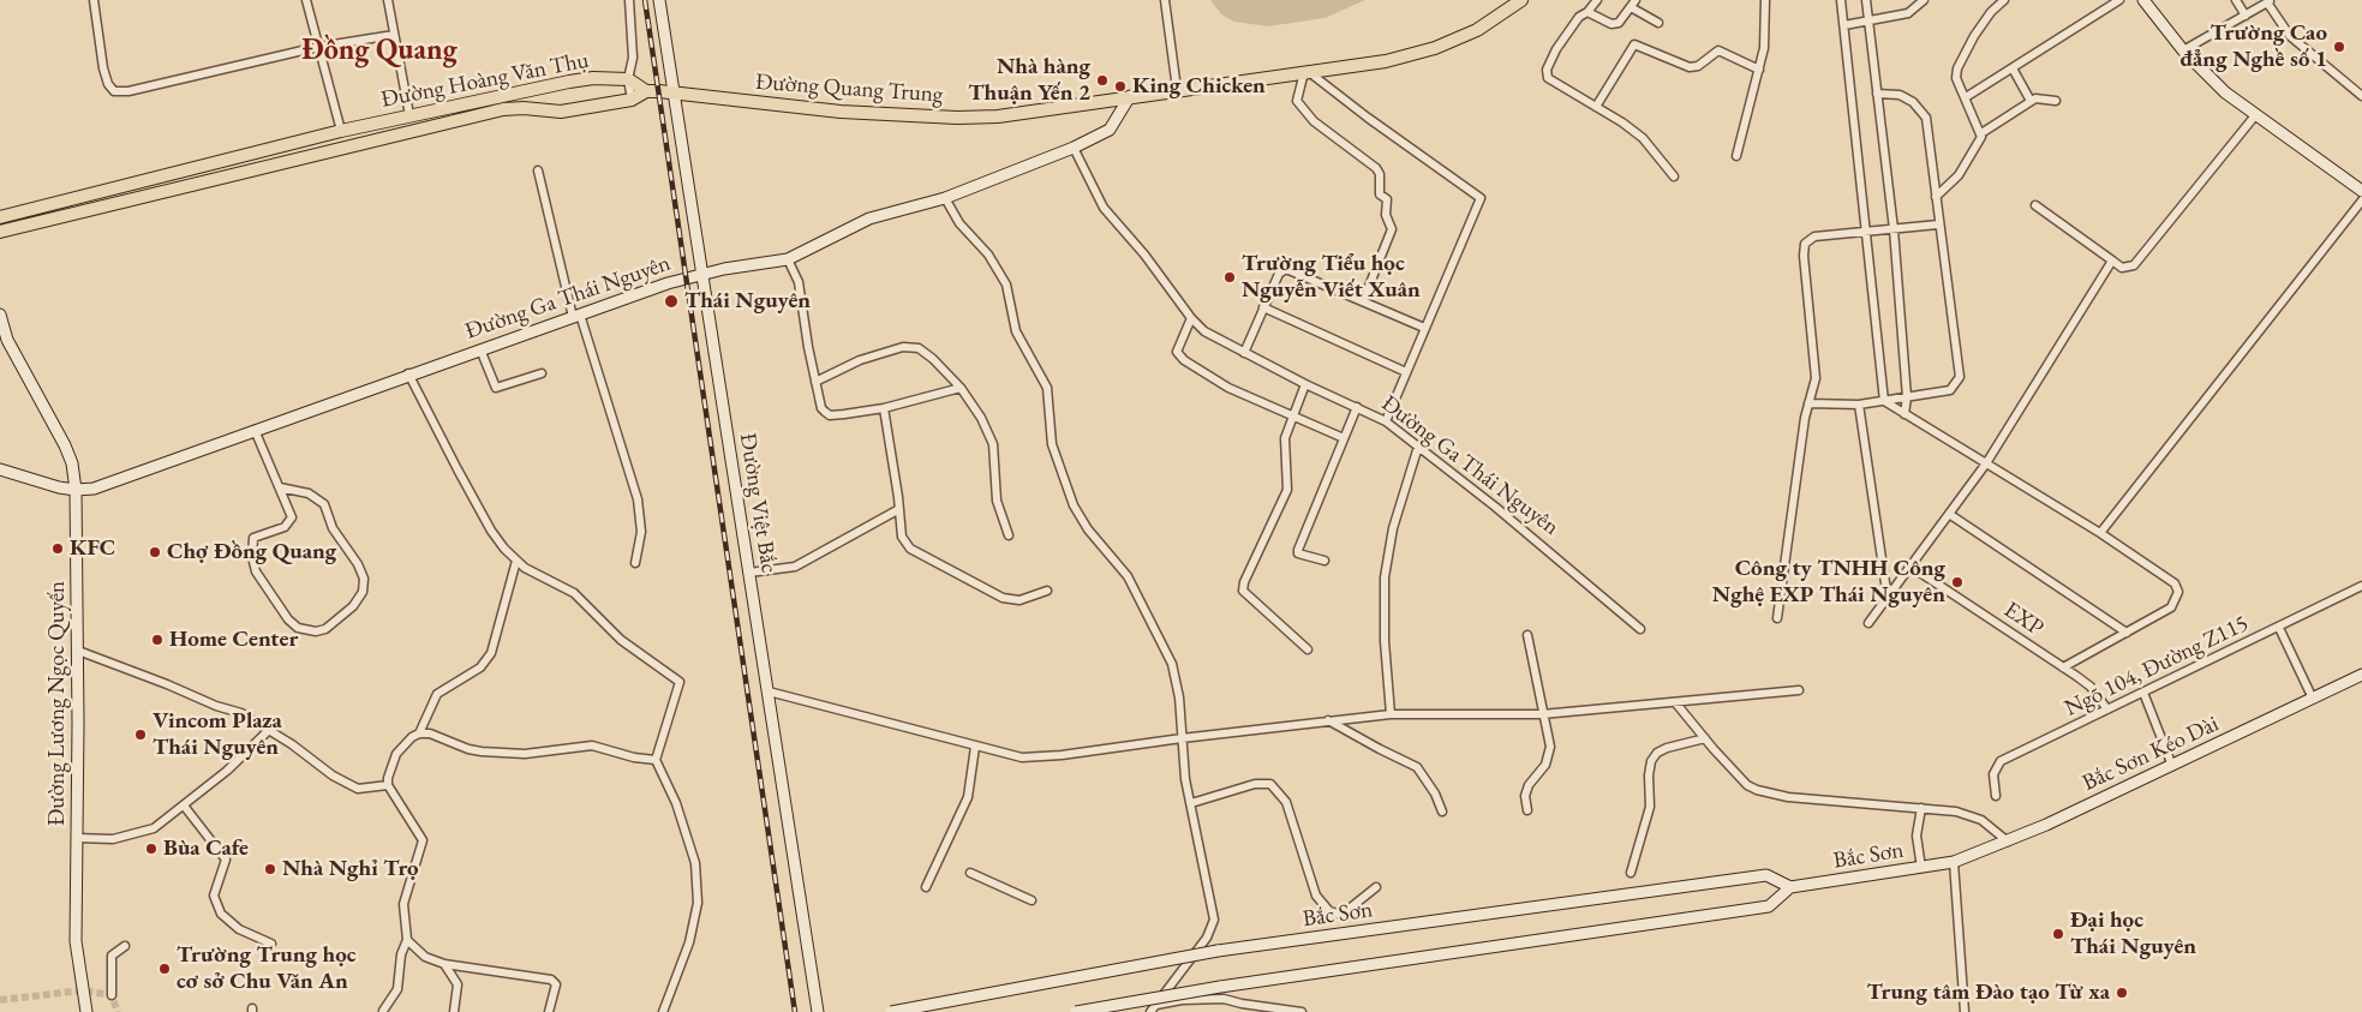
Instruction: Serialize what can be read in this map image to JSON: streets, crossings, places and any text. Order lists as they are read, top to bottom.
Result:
{
  "streets": {
    "main road": [
      "Đường Hoàng Văn Thụ",
      "Đường Quang Trung",
      "Đường Ga Thái Nguyên",
      "Đường Việt Bắc",
      "Đường Lương Ngọc Quyến",
      "Bắc Sơn Kéo Dài",
      "Bắc Sơn"
    ],
    "street": ["EXP", "Ngõ 104, Đường Z115"]
  },
  "crossings": [
    ["Đường Hoàng Văn Thụ", "Đường Quang Trung"],
    ["Đường Quang Trung", "Đường Ga Thái Nguyên"],
    ["Đường Quang Trung", "Đường Việt Bắc"],
    ["Đường Ga Thái Nguyên", "Đường Việt Bắc"],
    ["Đường Ga Thái Nguyên", "Đường Lương Ngọc Quyến"],
    ["EXP", "Ngõ 104, Đường Z115"],
    ["Bắc Sơn Kéo Dài", "Bắc Sơn"]
  ],
  "districts": ["Đồng Quang"],
  "places": [
    "Trường Cao đẳng Nghề số 1",
    "Nhà hàng Thuận Yến 2",
    "King Chicken",
    "Trường Tiểu học Nguyễn Viết Xuân",
    "Thái Nguyên",
    "KFC",
    "Chợ Đồng Quang",
    "Công ty TNHH Công Nghệ EXP Thái Nguyên",
    "Home Center",
    "Vincom Plaza Thái Nguyên",
    "Bùa Cafe",
    "Nhà Nghỉ Trọ",
    "Đại học Thái Nguyên",
    "Trường Trung học cơ sở Chu Văn An",
    "Trung tâm Đào tạo Từ xa"
  ]
}
